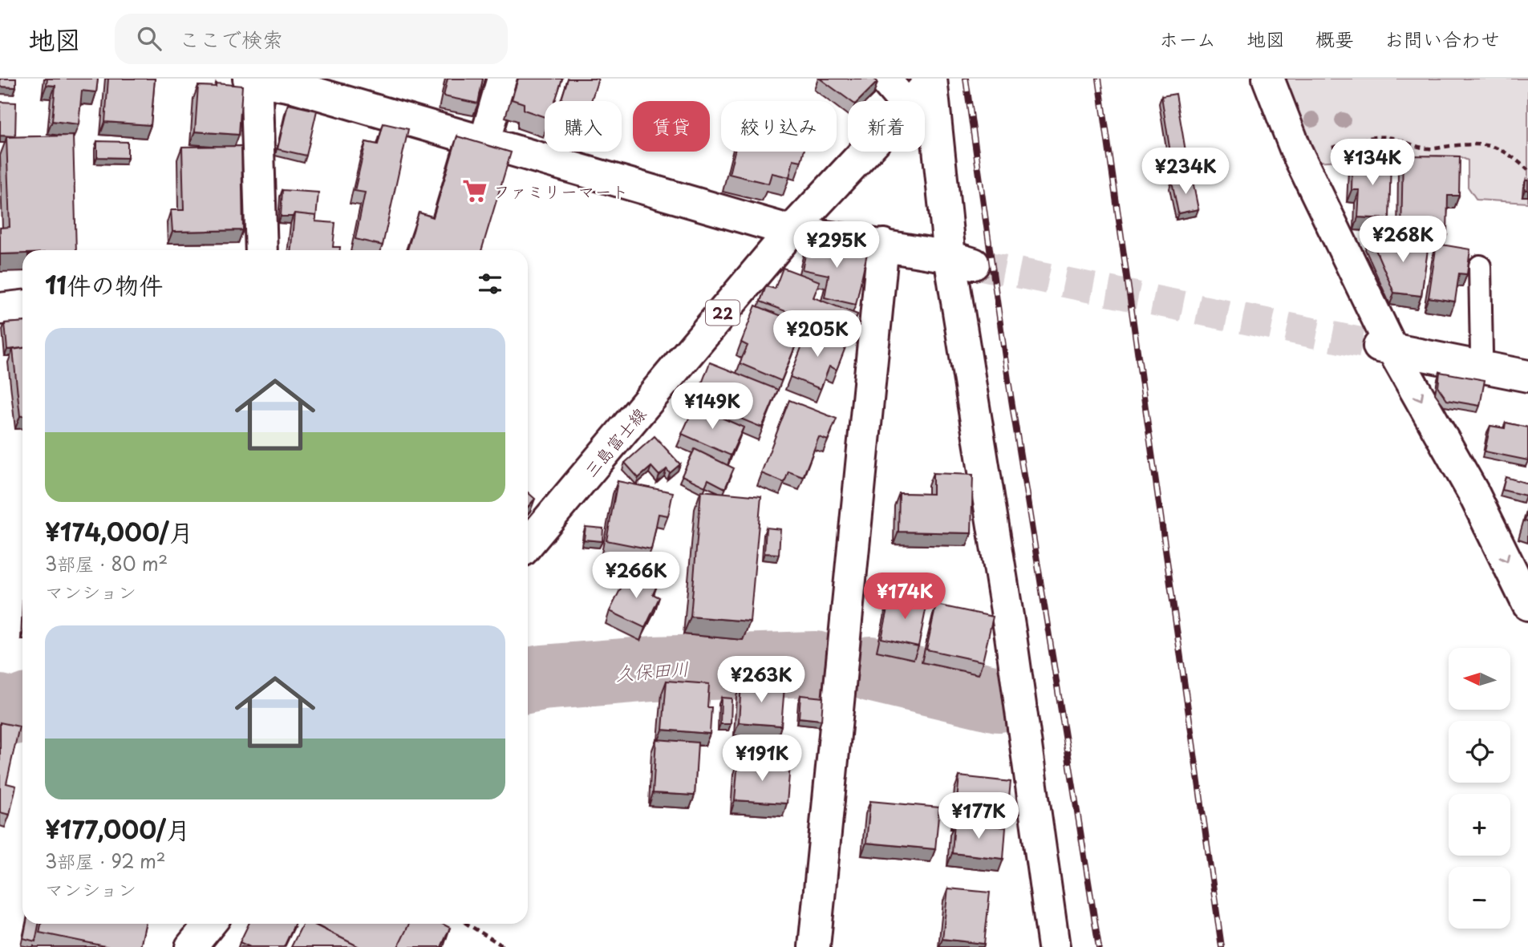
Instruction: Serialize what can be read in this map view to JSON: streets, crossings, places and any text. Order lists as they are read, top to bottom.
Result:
{
  "streets": {
    "street": ["22", "三島富士線"]
  },
  "water": ["久保田川"],
  "places": {
    "supermarket": ["ファミリーマート"]
  },
  "north": "left",
  "page": {
    "header": "地図",
    "search": "ここで検索",
    "nav": [
      "ホーム",
      "地図",
      "概要",
      "お問い合わせ"
    ],
    "chip": [
      "購入",
      "賃貸",
      "絞り込み",
      "新着"
    ],
    "price": [
      "¥134K",
      "¥234K",
      "¥268K",
      "¥295K",
      "¥205K",
      "¥149K",
      "¥266K",
      "¥174K",
      "¥263K",
      "¥191K",
      "¥177K"
    ],
    "heading": "11件の物件",
    "list": [
      {
        "name": "¥174,000/月",
        "note": "3部屋 · 80 m² · マンション"
      },
      {
        "name": "¥177,000/月",
        "note": "3部屋 · 92 m² · マンション"
      }
    ],
    "map_buttons": ["+", "−"]
  }
}
